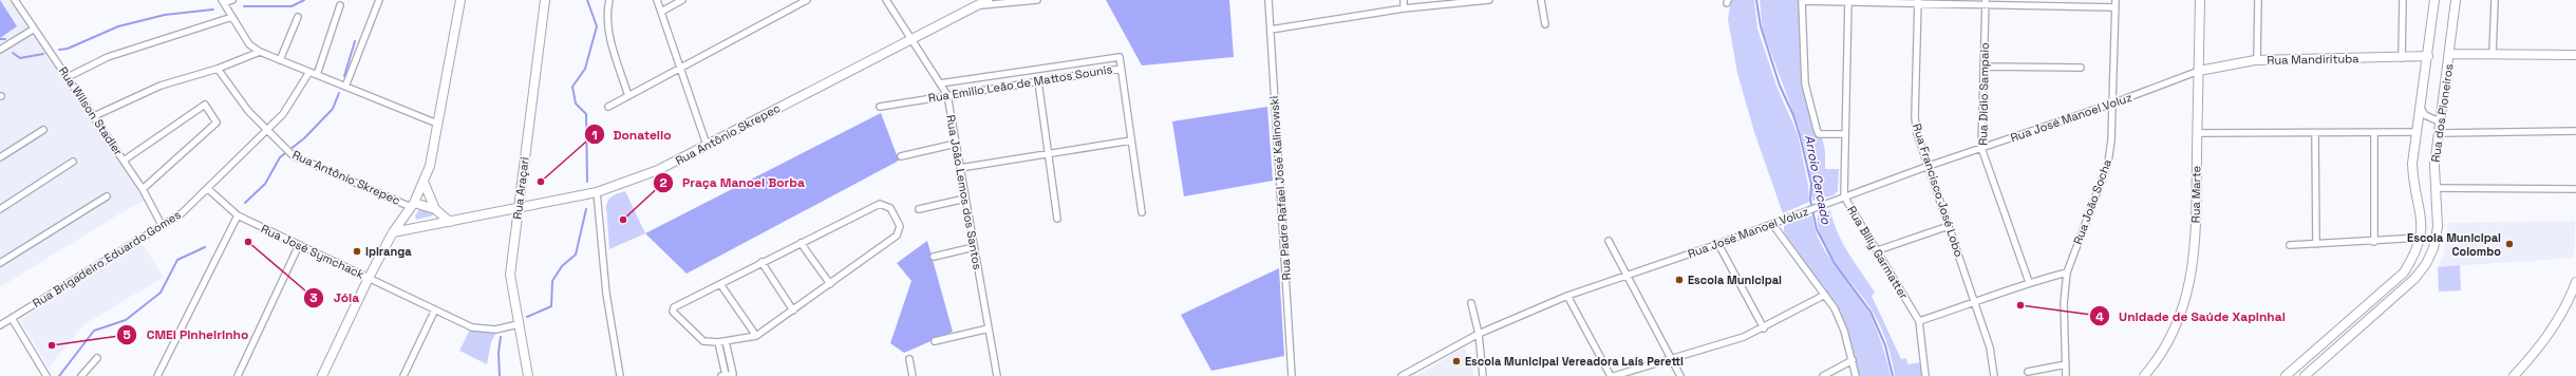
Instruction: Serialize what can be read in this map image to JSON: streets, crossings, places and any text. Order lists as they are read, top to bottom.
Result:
{
  "streets": {
    "street": [
      "Rua Mandirituba",
      "Rua Emilio Leão de Mattos Sounis",
      "Rua Didio Sampaio",
      "Rua Wilson Stadler",
      "Rua dos Pioneiros",
      "Rua José Manoel Voluz",
      "Rua Antônio Skrepec",
      "Rua Araçari",
      "Rua Padre Rafael José Kalinowski",
      "Rua Francisco José Lobo",
      "Rua João Lemos dos Santos",
      "Rua Marte",
      "Rua João Socha",
      "Rua José Symchack",
      "Rua Billy Garmatter",
      "Rua Brigadeiro Eduardo Gomes"
    ]
  },
  "crossings": [
    ["Rua Mandirituba", "Rua dos Pioneiros"],
    ["Rua Mandirituba", "Rua José Manoel Voluz"],
    ["Rua Mandirituba", "Rua Marte"],
    ["Rua Emilio Leão de Mattos Sounis", "Rua João Lemos dos Santos"],
    ["Rua Didio Sampaio", "Rua José Manoel Voluz"],
    ["Rua Wilson Stadler", "Rua Brigadeiro Eduardo Gomes"],
    ["Rua José Manoel Voluz", "Rua Francisco José Lobo"],
    ["Rua José Manoel Voluz", "Rua Marte"],
    ["Rua José Manoel Voluz", "Rua João Socha"],
    ["Rua José Manoel Voluz", "Rua Billy Garmatter"],
    ["Rua Antônio Skrepec", "Rua Araçari"],
    ["Rua Antônio Skrepec", "Rua João Lemos dos Santos"],
    ["Rua Antônio Skrepec", "Rua Brigadeiro Eduardo Gomes"],
    ["Rua Araçari", "Rua José Symchack"],
    ["Rua José Symchack", "Rua Brigadeiro Eduardo Gomes"]
  ],
  "water": ["Arroio Cercado"],
  "places": [
    "Donatello",
    "Praça Manoel Borba",
    "Jóia",
    "Escola Municipal Colombo",
    "Ipiranga",
    "Escola Municipal",
    "Unidade de Saúde Xapinhal",
    "CMEI Pinheirinho",
    "Escola Municipal Vereadora Laís Peretti"
  ]
}
